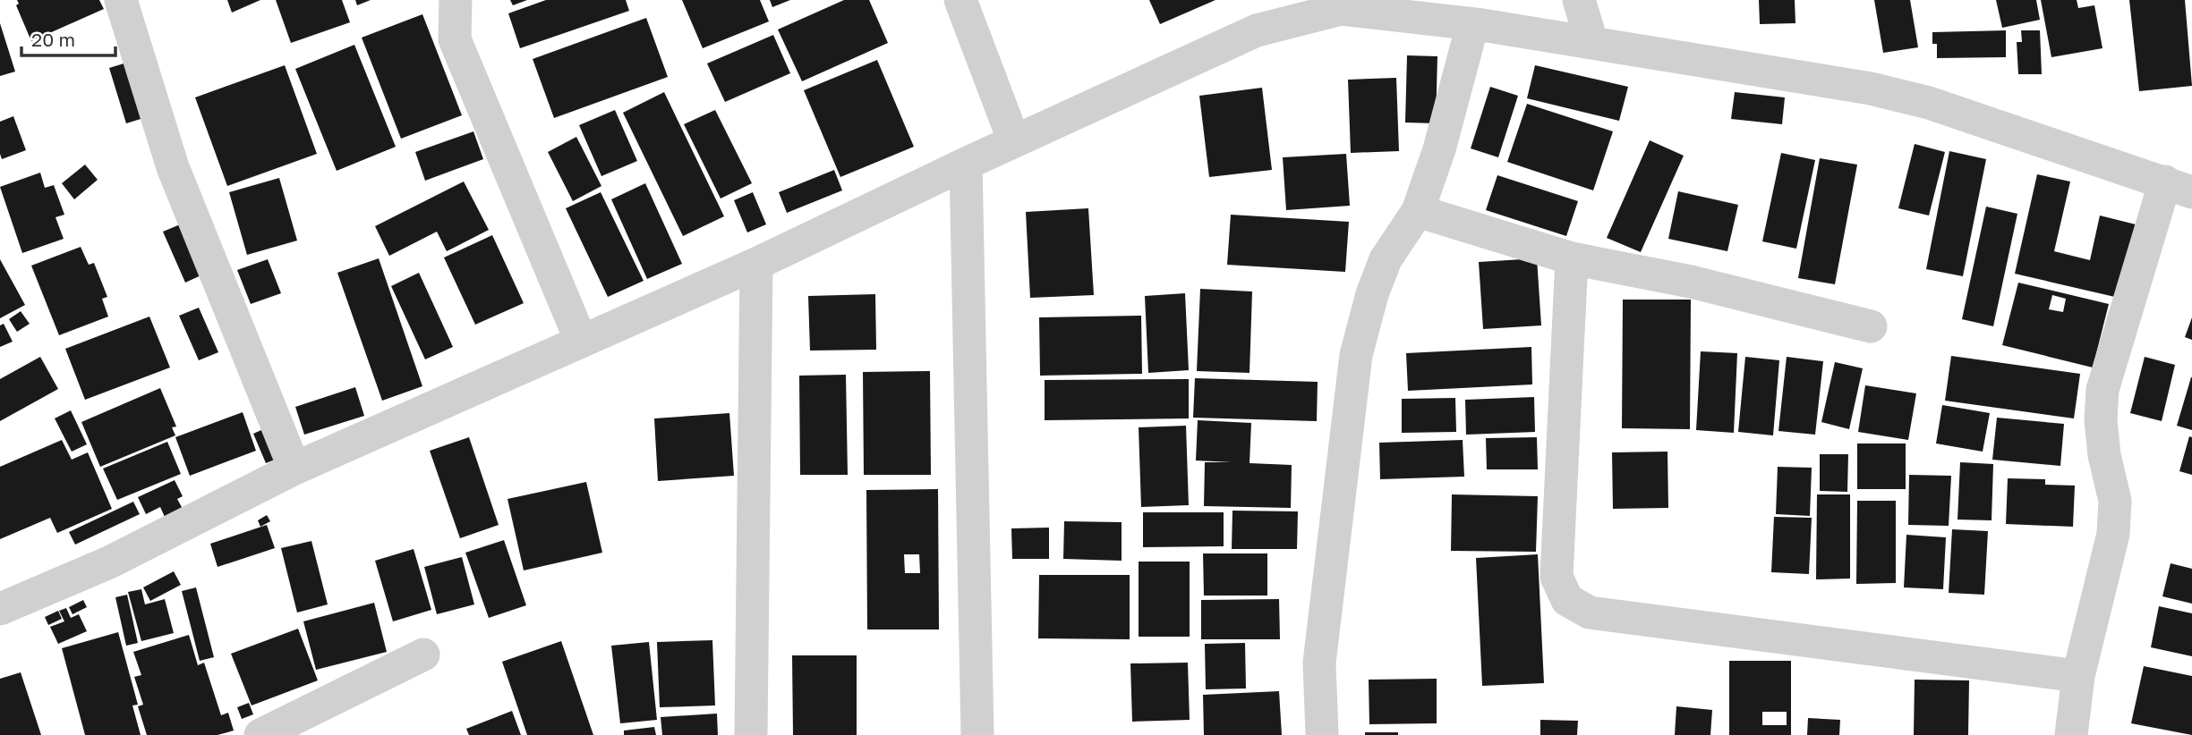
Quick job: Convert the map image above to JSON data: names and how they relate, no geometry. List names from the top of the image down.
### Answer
{
  "scale_bar": "20 m"
}
